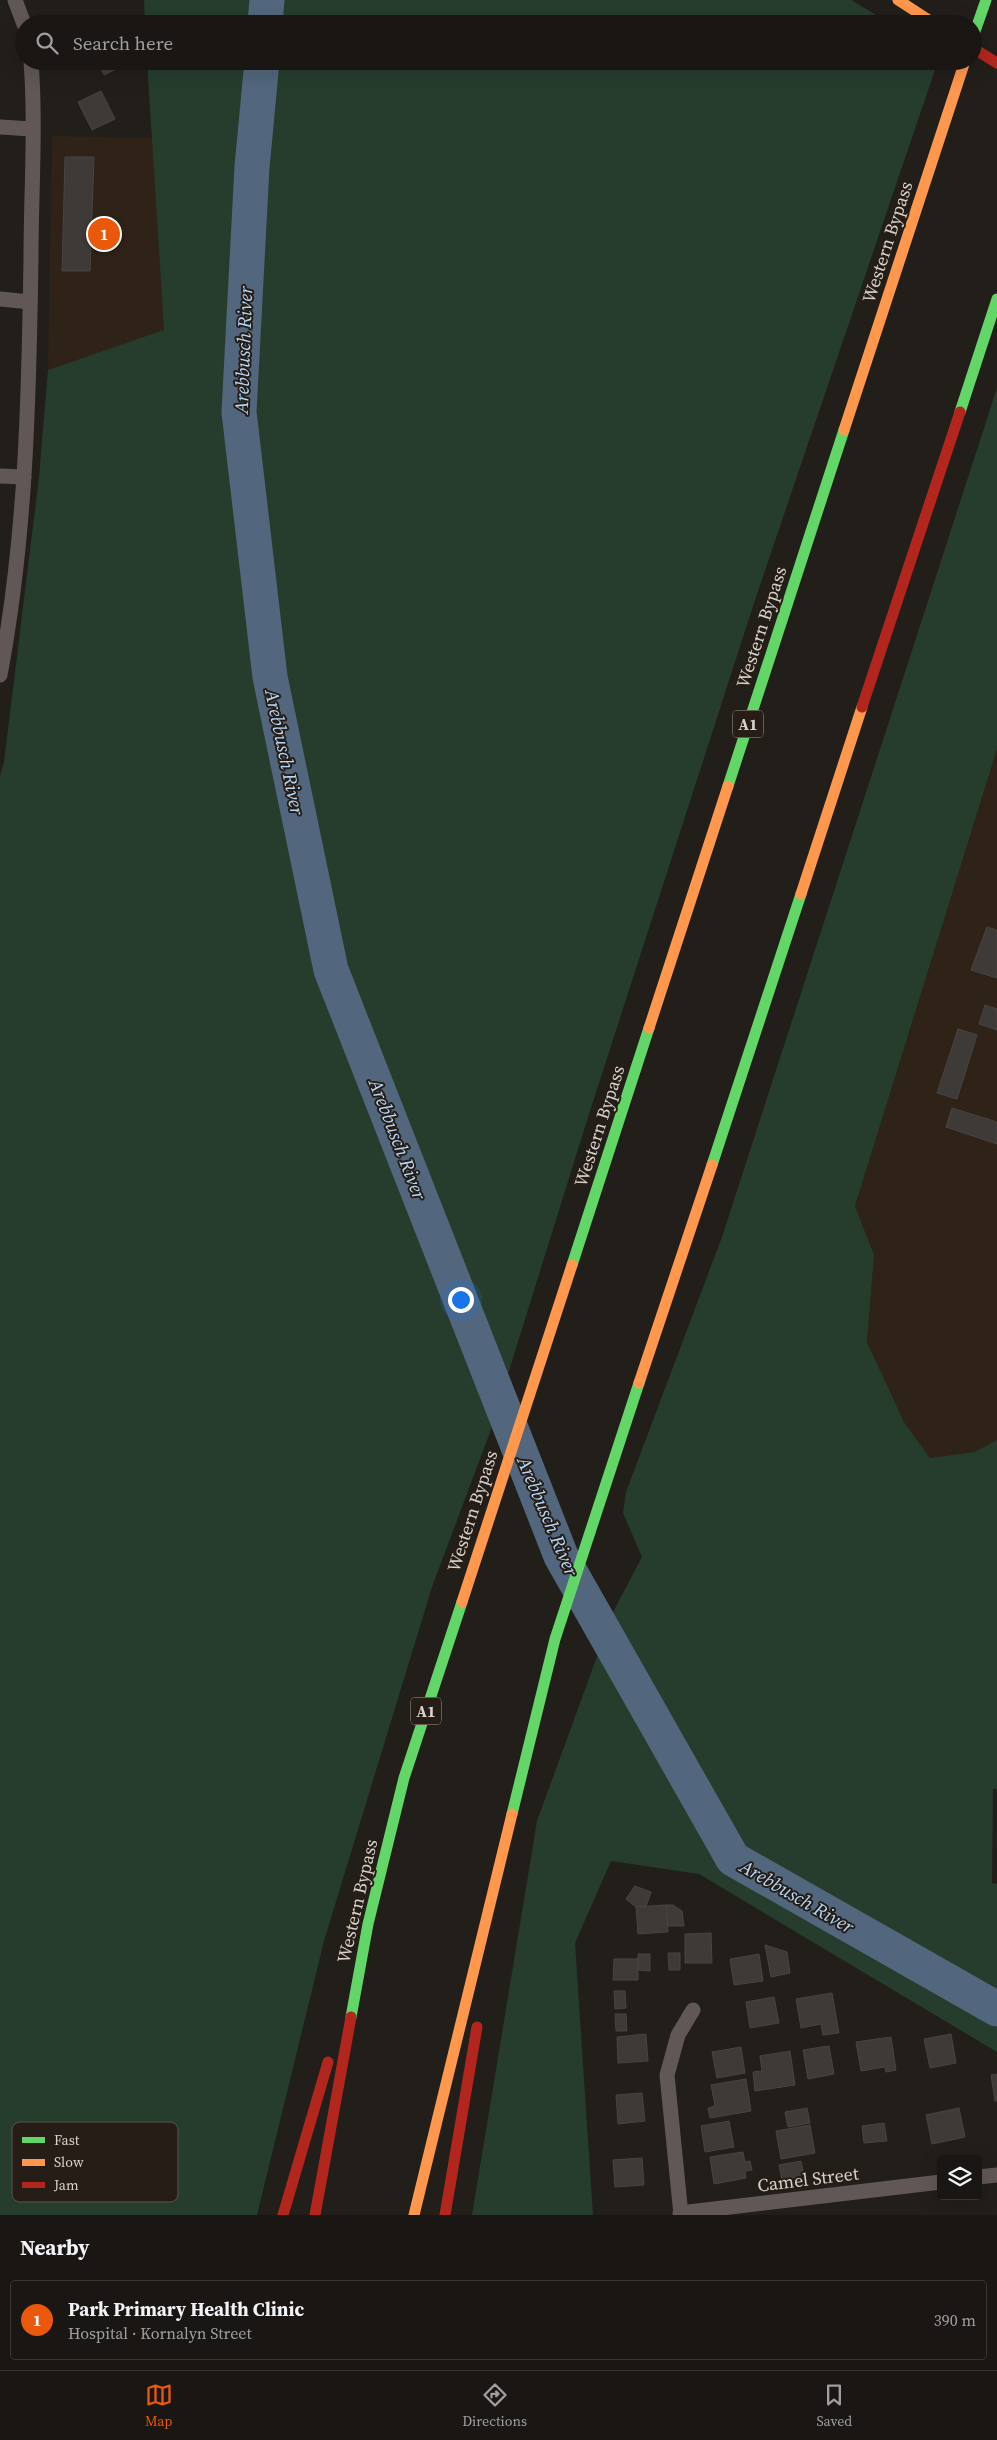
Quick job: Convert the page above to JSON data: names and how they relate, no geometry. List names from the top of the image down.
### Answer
{
  "streets": {
    "main road": ["Western Bypass", "A1"],
    "street": ["Camel Street"]
  },
  "water": ["Arebbusch River"],
  "legend": ["Fast", "Slow", "Jam"],
  "page": {
    "search": "Search here",
    "pins": "1",
    "heading": "Nearby",
    "list": [
      {
        "mark": "1",
        "name": "Park Primary Health Clinic",
        "note": "Hospital · Kornalyn Street",
        "value": "390 m"
      }
    ],
    "nav": ["Map", "Directions", "Saved"]
  }
}
